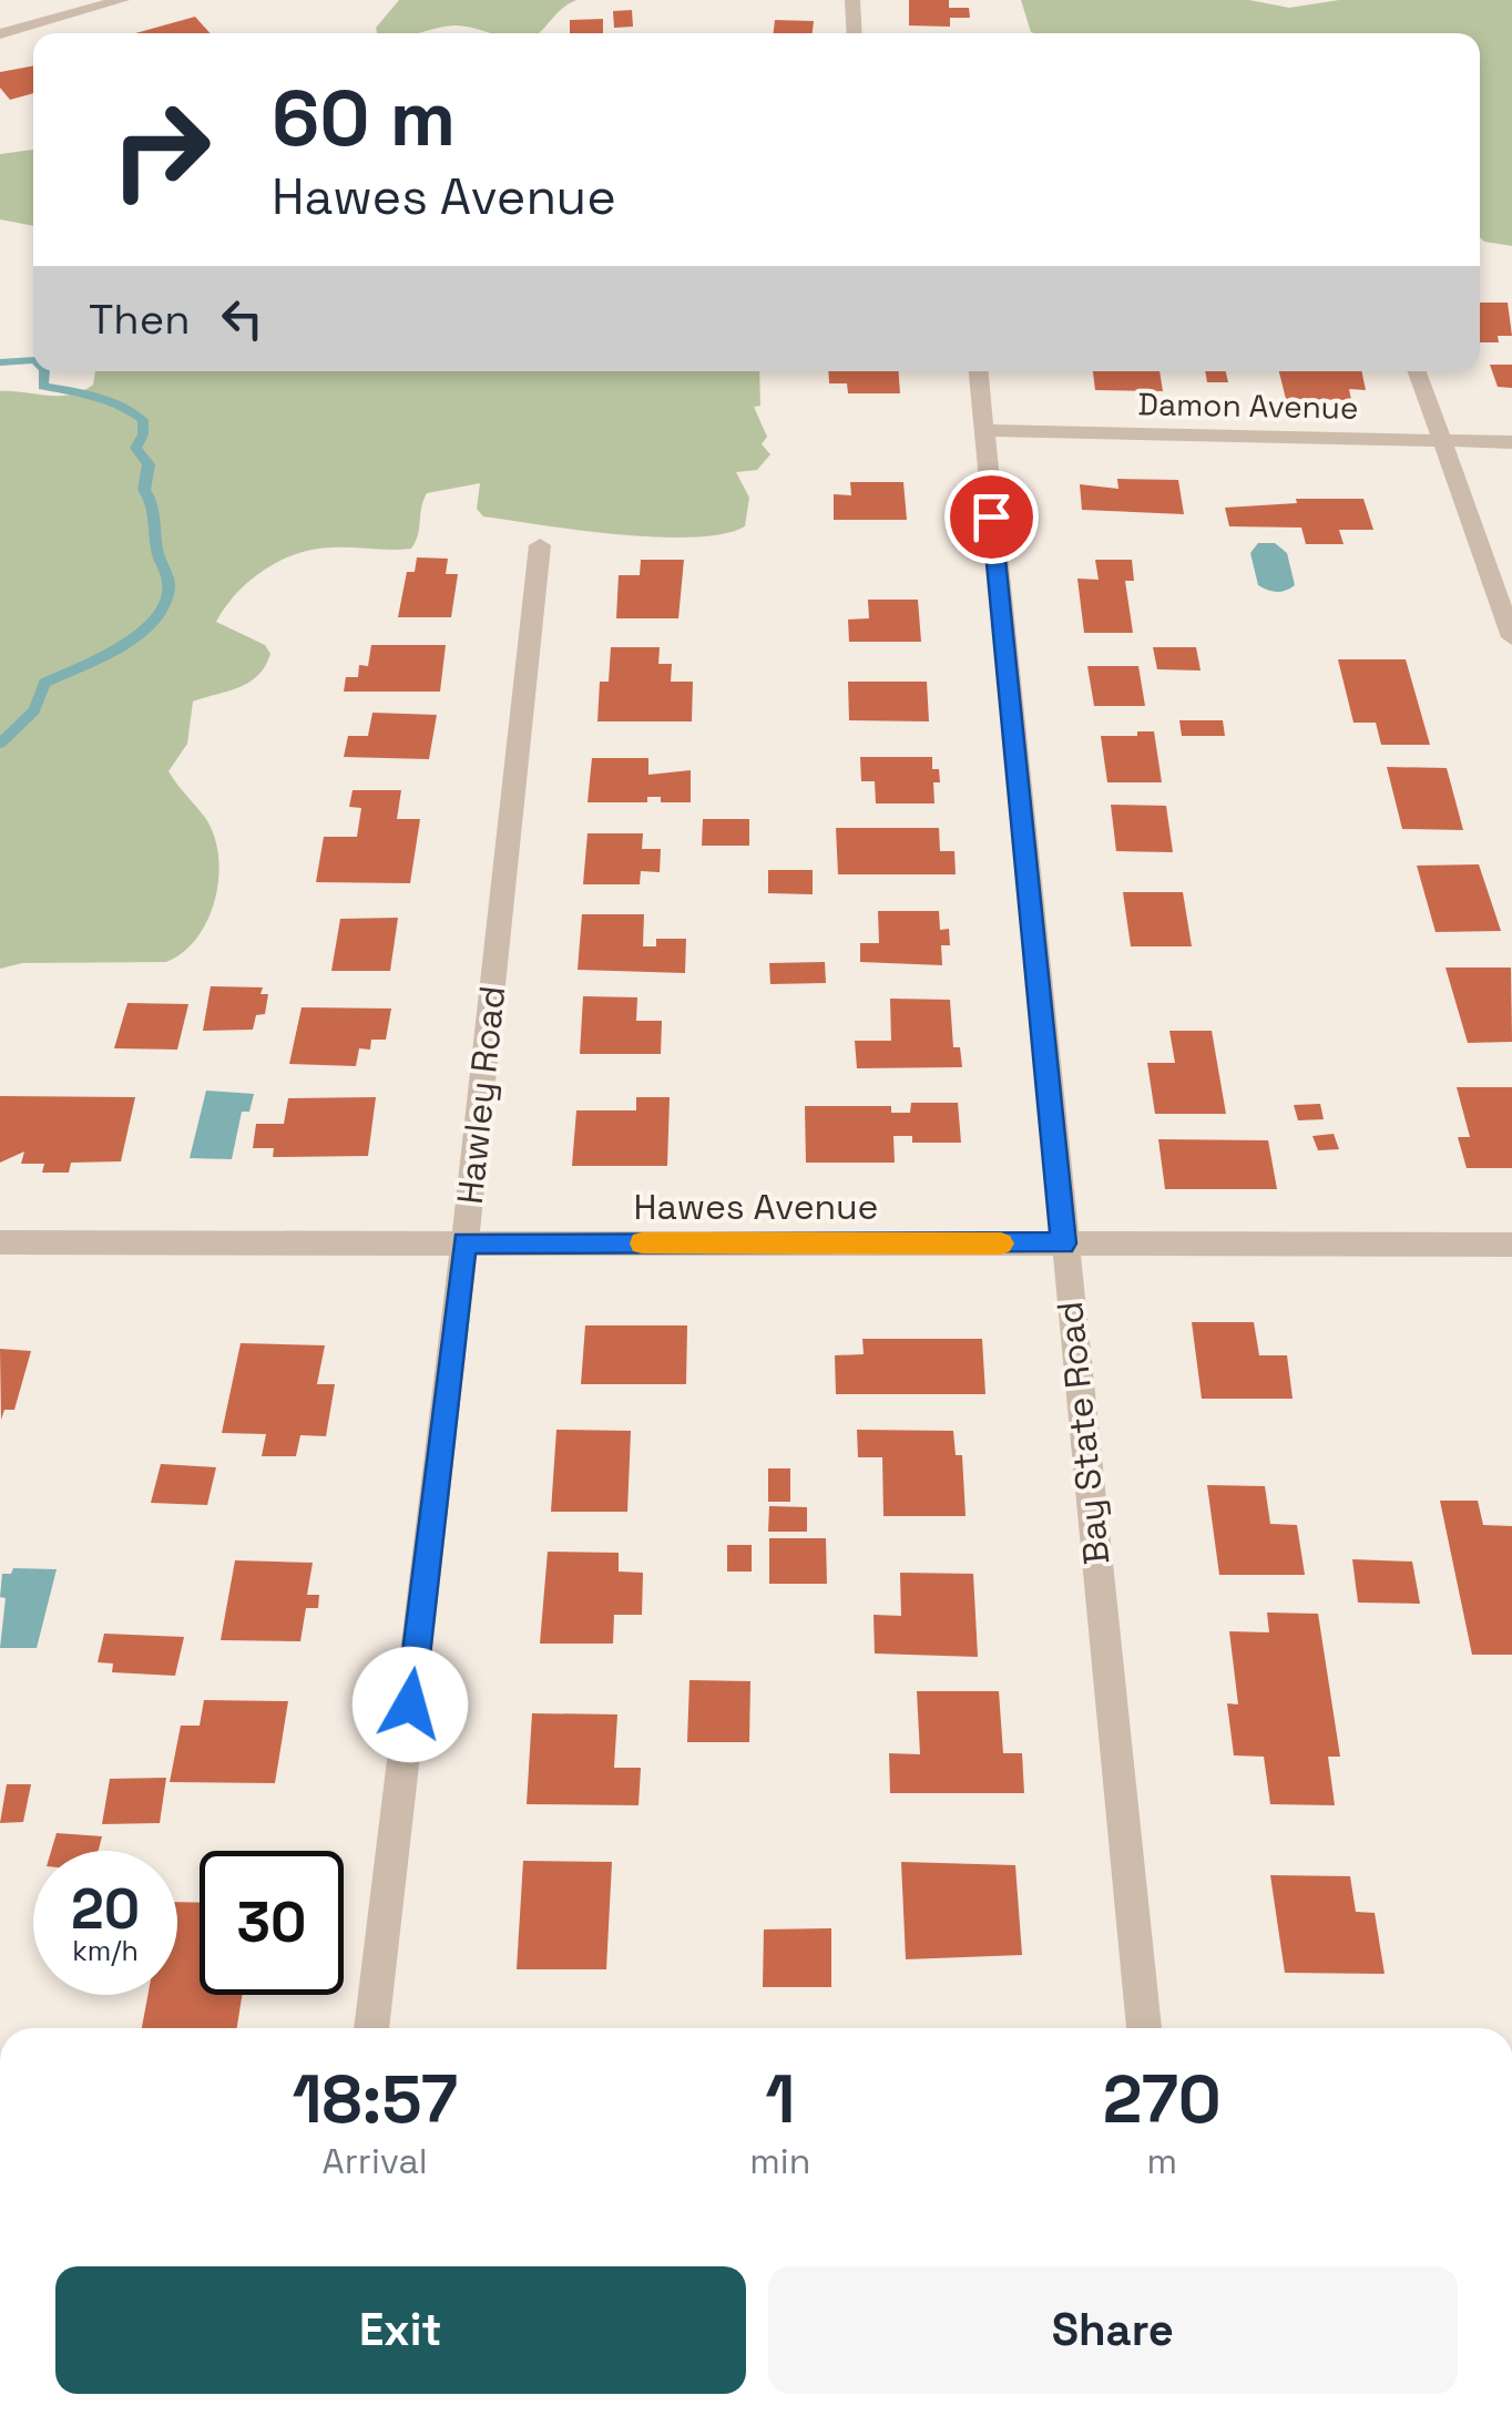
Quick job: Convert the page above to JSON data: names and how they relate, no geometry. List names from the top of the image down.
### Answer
{
  "streets": {
    "street": [
      "Damon Avenue",
      "Hawley Road",
      "Hawes Avenue",
      "Bay State Road"
    ]
  },
  "crossings": [
    ["Damon Avenue", "Bay State Road"],
    ["Hawley Road", "Hawes Avenue"],
    ["Hawes Avenue", "Bay State Road"]
  ],
  "page": {
    "turn": ["60 m", "Hawes Avenue"],
    "then": "Then",
    "speed": "20 km/h",
    "limit": "30",
    "eta": [
      "18:57",
      "Arrival",
      "1",
      "min",
      "270",
      "m"
    ],
    "buttons": ["Exit", "Share"]
  }
}
